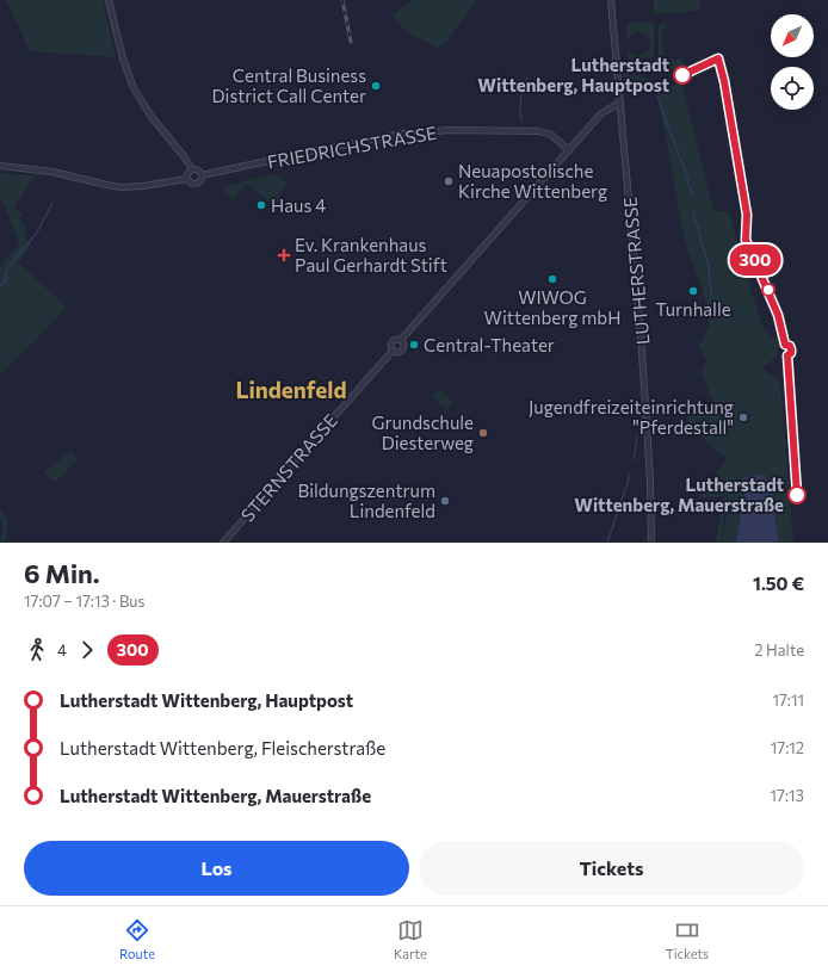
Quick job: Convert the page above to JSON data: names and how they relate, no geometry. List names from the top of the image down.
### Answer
{
  "streets": {
    "street": ["FRIEDRICHSTRASSE", "LUTHERSTRASSE", "STERNSTRASSE"]
  },
  "crossings": [
    ["FRIEDRICHSTRASSE", "STERNSTRASSE"]
  ],
  "districts": ["Lindenfeld"],
  "places": {
    "other": [
      "Lutherstadt Wittenberg, Hauptpost",
      "Central Business District Call Center",
      "Neuapostolische Kirche Wittenberg",
      "Haus 4",
      "WIWOG Wittenberg mbH",
      "Turnhalle",
      "Central-Theater",
      "Jugendfreizeiteinrichtung \"Pferdestall\"",
      "Grundschule Diesterweg",
      "Lutherstadt Wittenberg, Mauerstraße",
      "Bildungszentrum Lindenfeld"
    ],
    "health": ["Ev. Krankenhaus Paul Gerhardt Stift"]
  },
  "lines": ["bus line 300"],
  "north": "bottom left",
  "page": {
    "on_map": "300",
    "heading": ["6 Min.", "17:07 – 17:13 · Bus", "1.50 €"],
    "legs": ["4", "300", "2 Halte"],
    "list": [
      {
        "name": "Lutherstadt Wittenberg, Hauptpost",
        "value": "17:11"
      },
      {
        "name": "Lutherstadt Wittenberg, Fleischerstraße",
        "value": "17:12"
      },
      {
        "name": "Lutherstadt Wittenberg, Mauerstraße",
        "value": "17:13"
      }
    ],
    "buttons": ["Los", "Tickets"],
    "tabs": ["Route", "Karte", "Tickets"]
  }
}
